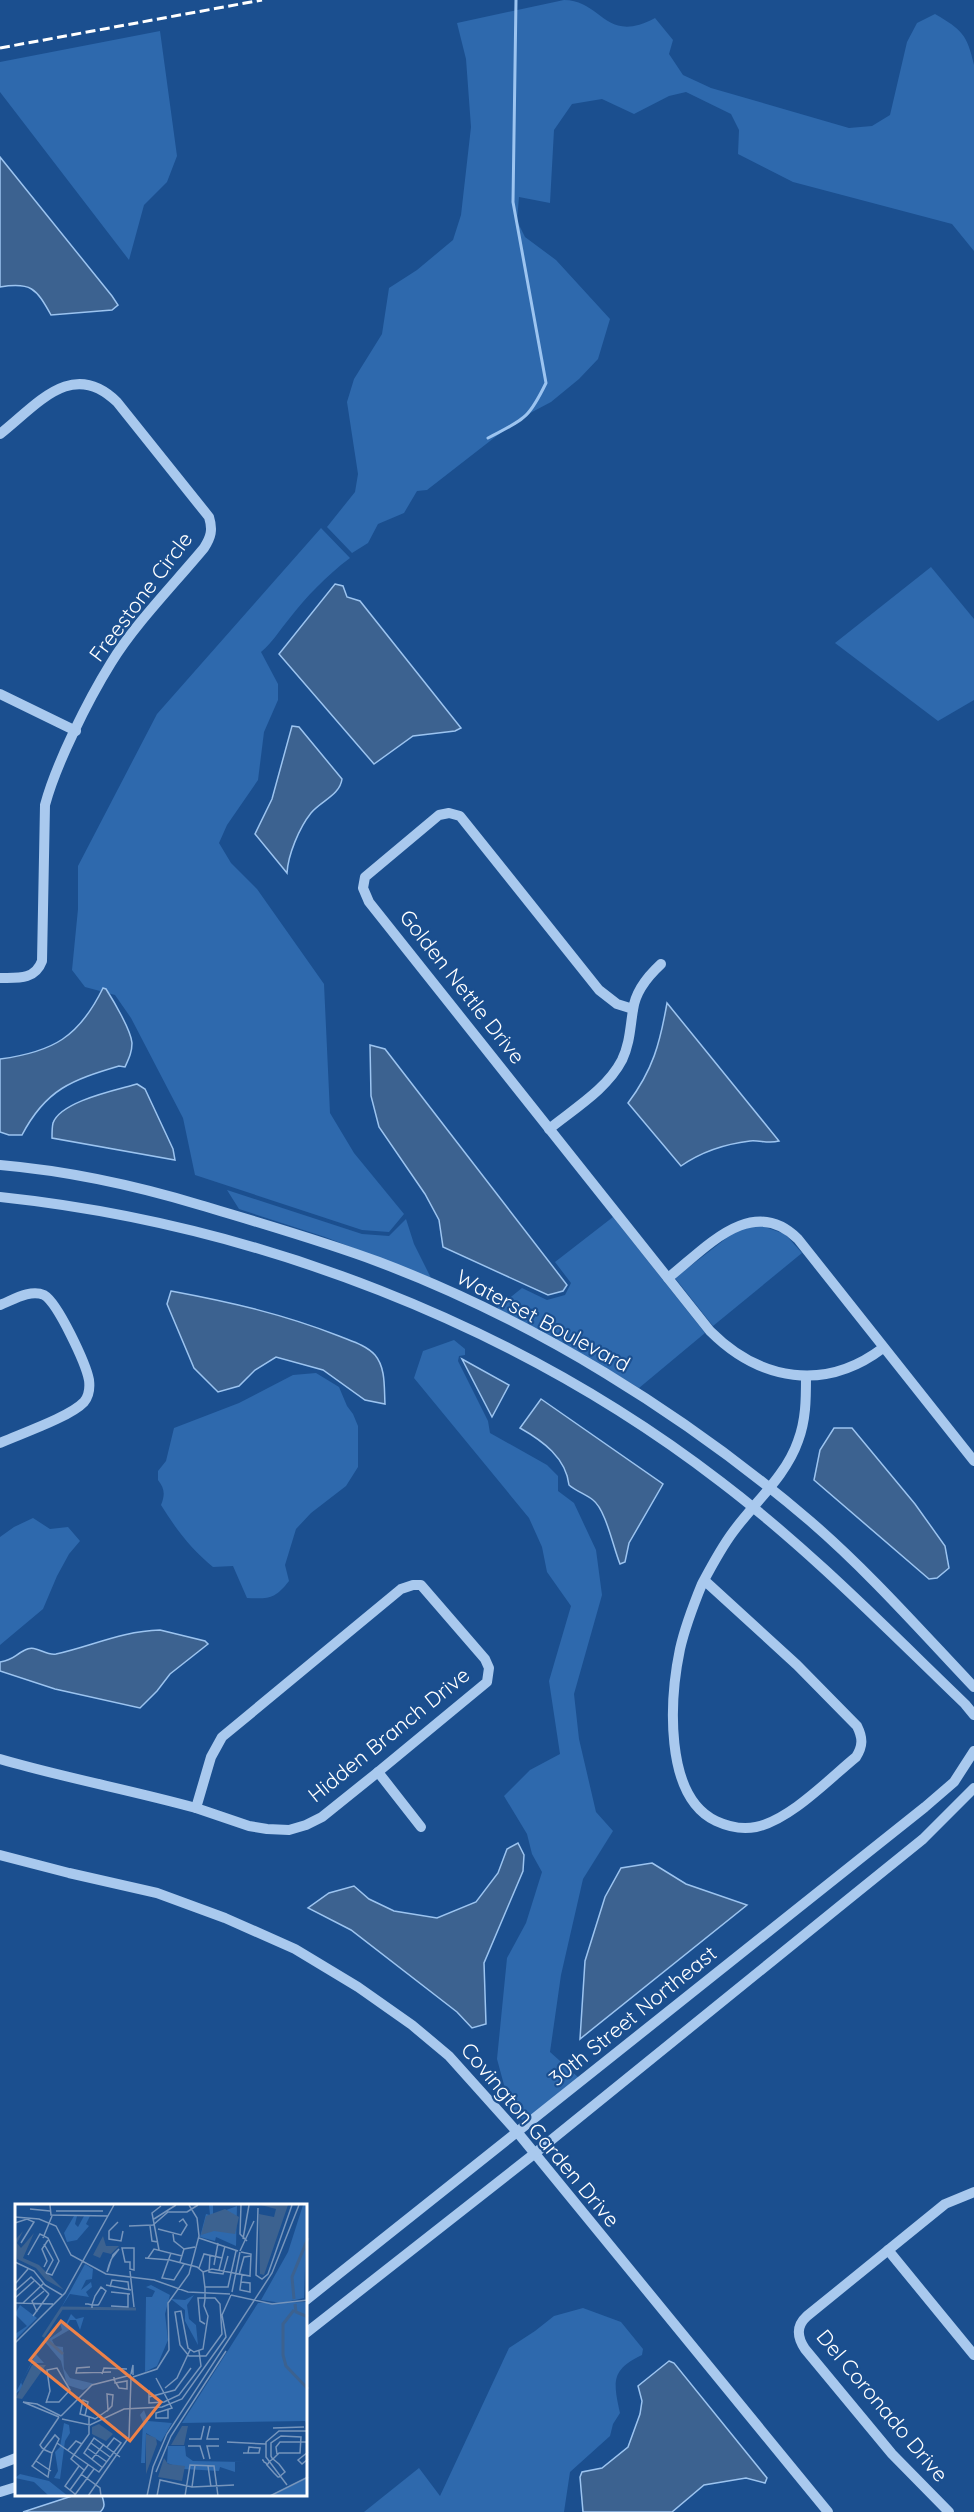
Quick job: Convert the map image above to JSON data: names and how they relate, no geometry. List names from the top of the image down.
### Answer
{
  "streets": {
    "street": [
      "Freestone Circle",
      "Golden Nettle Drive",
      "Waterset Boulevard",
      "Hidden Branch Drive",
      "30th Street Northeast",
      "Covington Garden Drive",
      "Del Coronado Drive"
    ]
  },
  "crossings": [
    ["30th Street Northeast", "Covington Garden Drive"]
  ]
}
